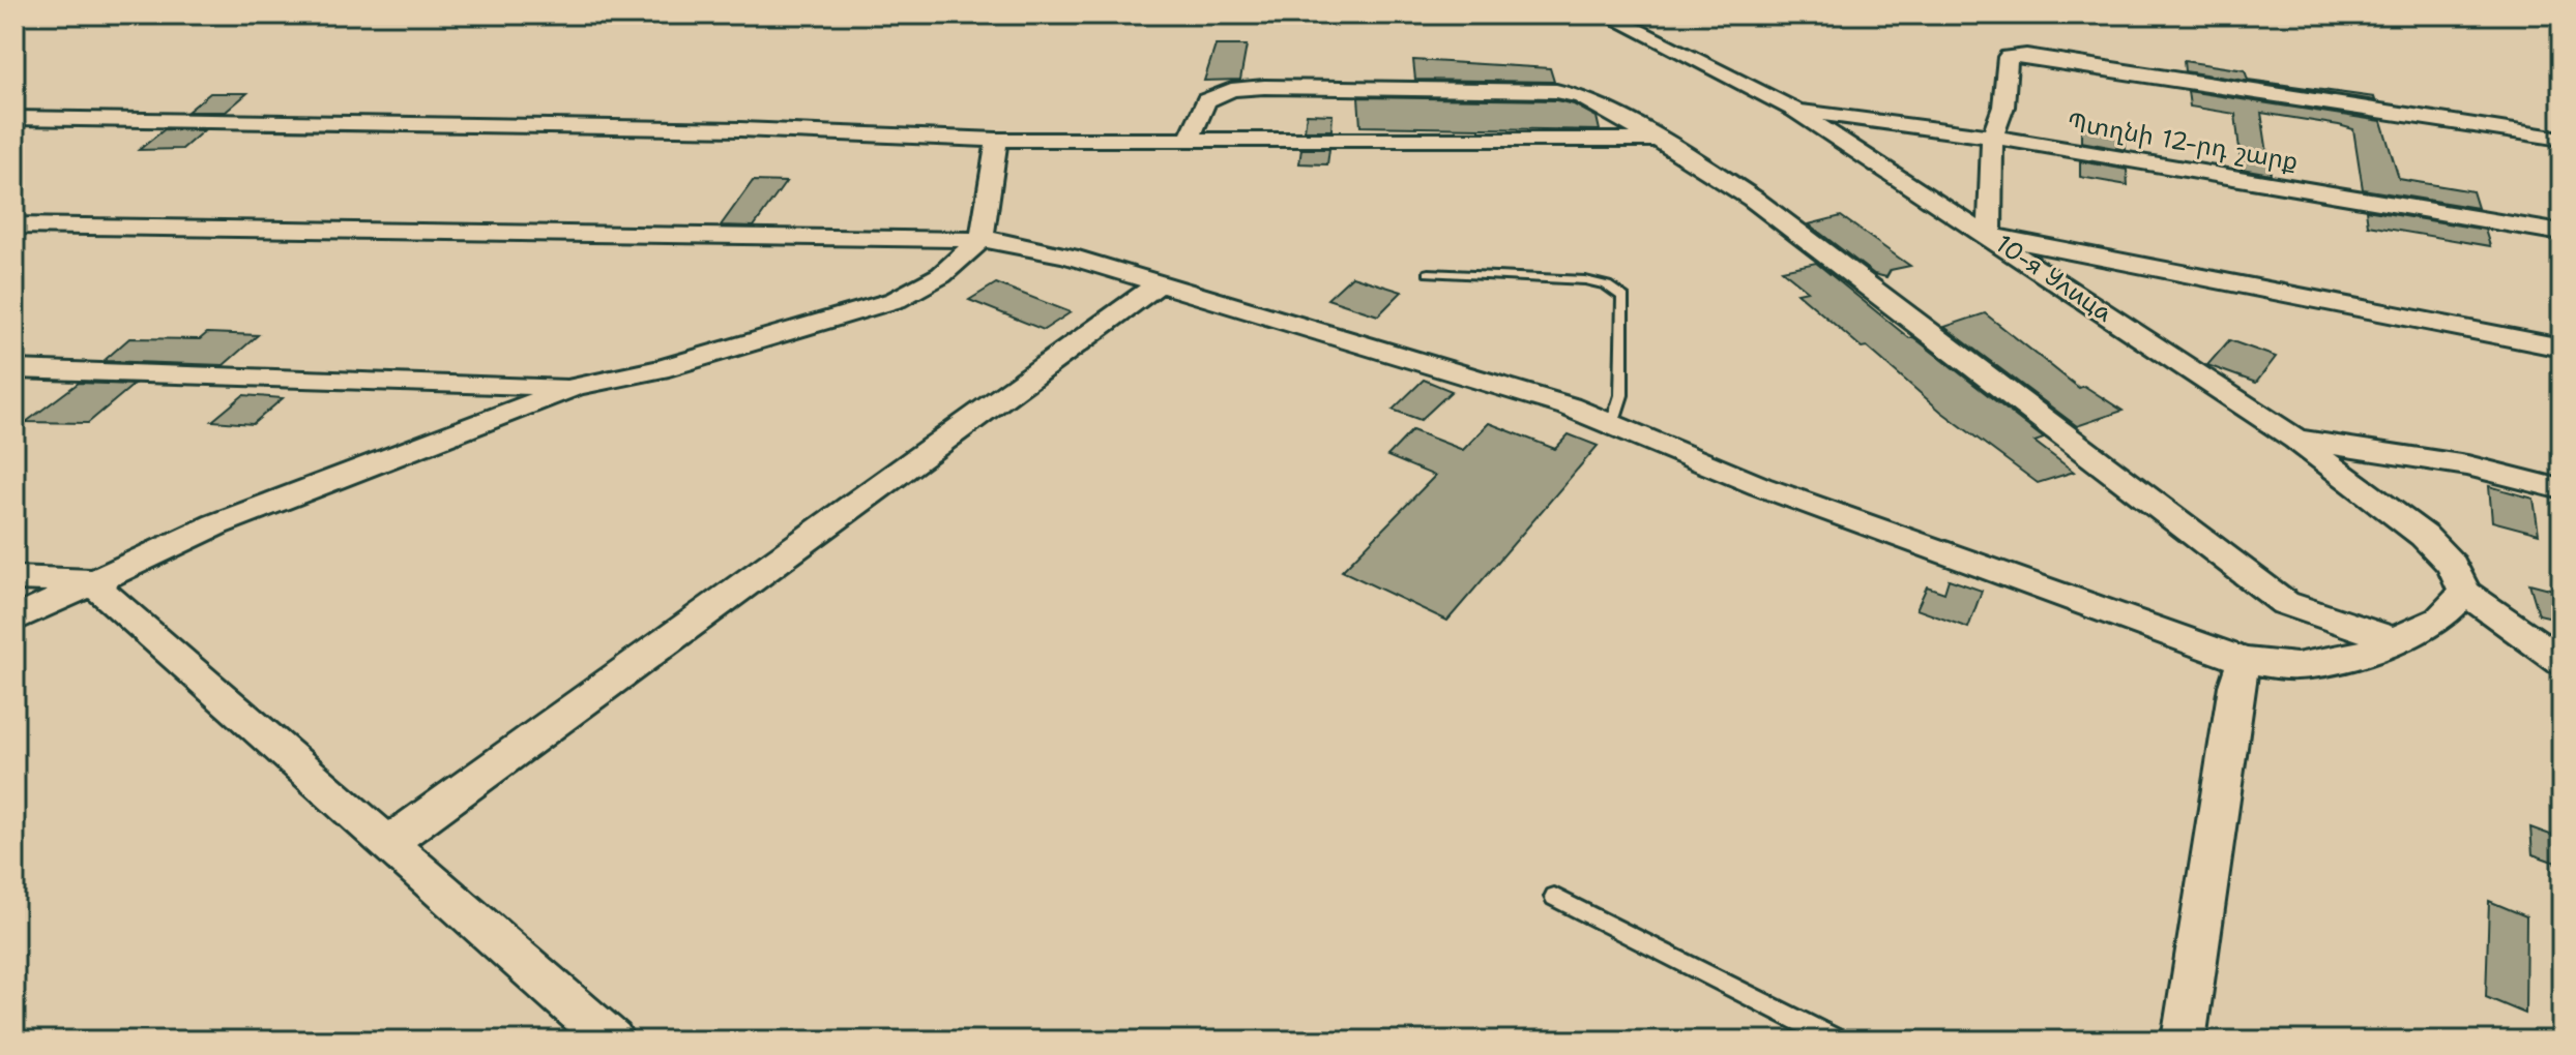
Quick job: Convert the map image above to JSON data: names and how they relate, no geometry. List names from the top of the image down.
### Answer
{
  "streets": {
    "street": ["Պտղնի 12-րդ շարք", "10-я Улица"]
  },
  "crossings": [
    ["Պտղնի 12-րդ շարք", "10-я Улица"]
  ]
}
